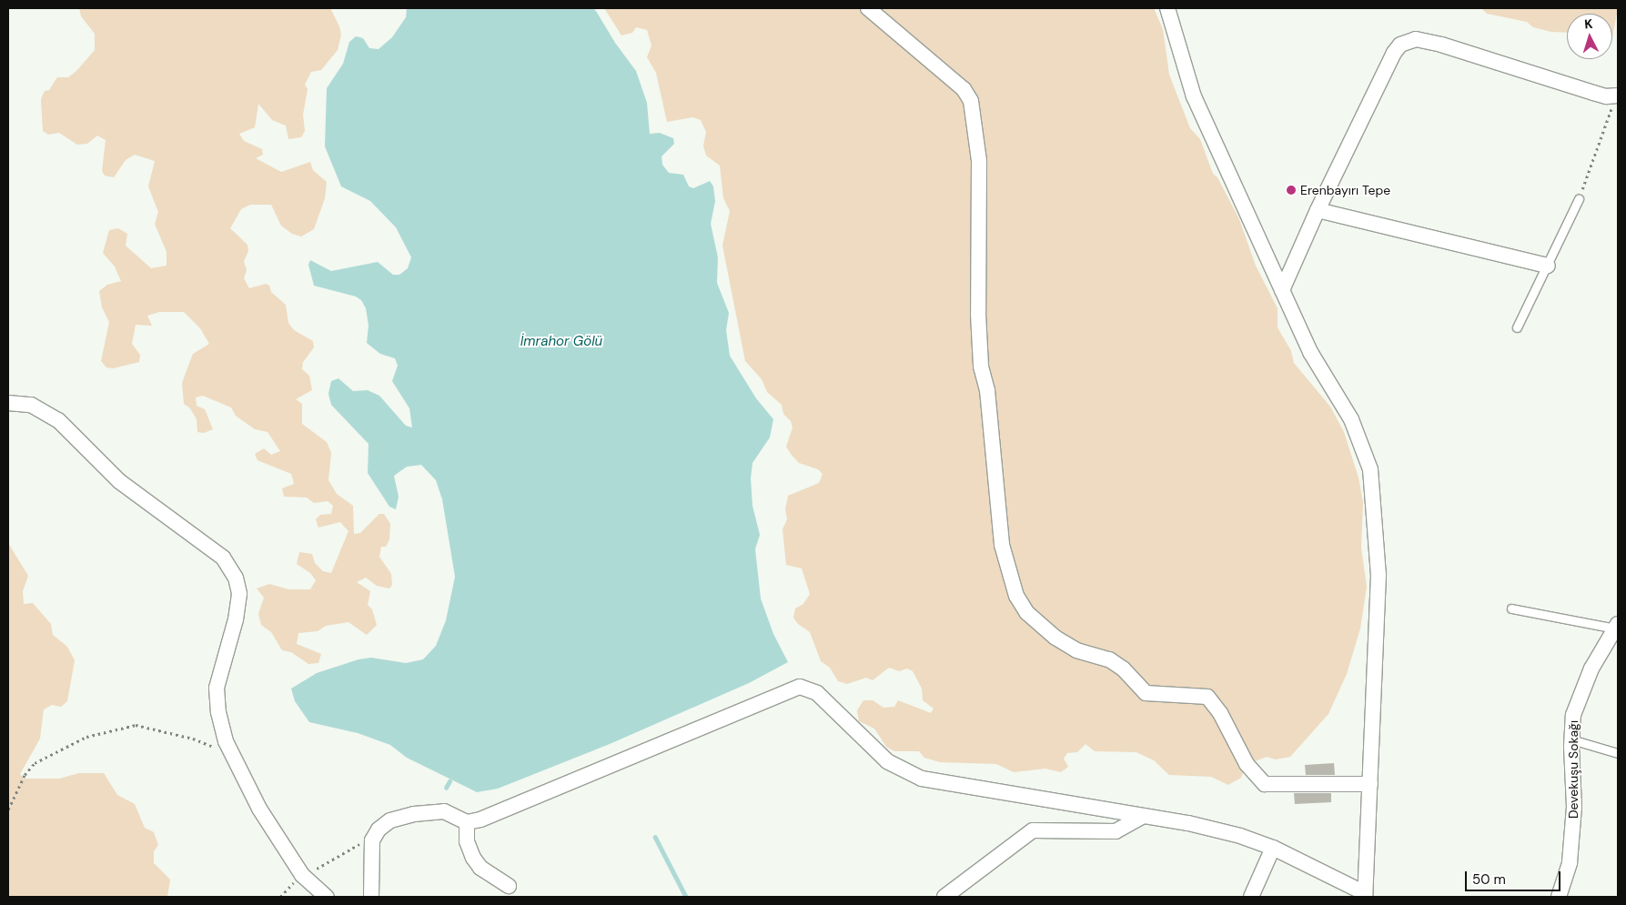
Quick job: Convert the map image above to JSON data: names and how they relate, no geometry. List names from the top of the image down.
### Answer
{
  "streets": {
    "street": ["Devekuşu Sokağı"]
  },
  "water": ["İmrahor Gölü"],
  "places": ["Erenbayırı Tepe"],
  "scale_bar": "50 m",
  "north": "top"
}
